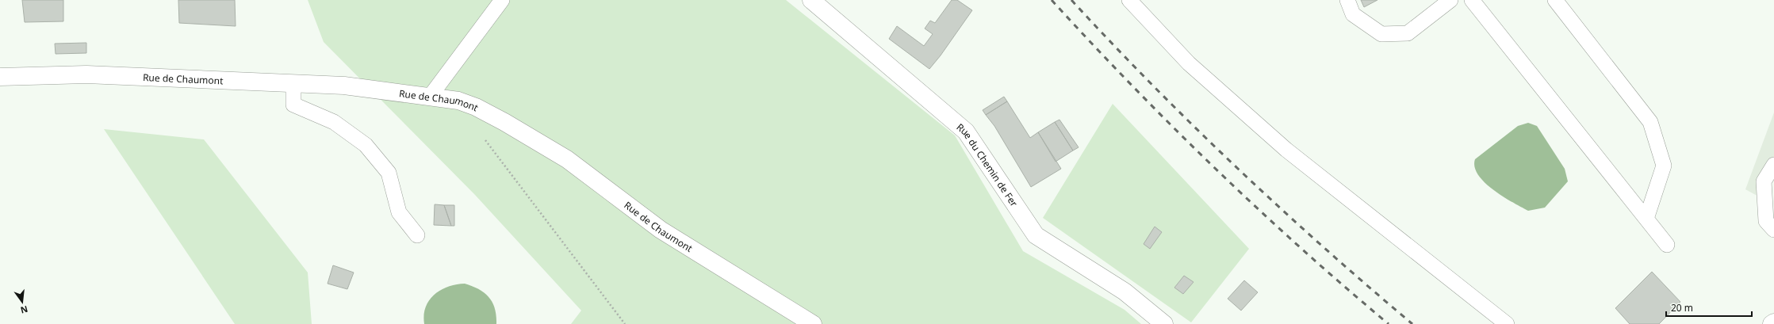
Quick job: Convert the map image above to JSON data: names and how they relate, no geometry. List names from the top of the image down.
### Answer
{
  "streets": {
    "street": ["Rue de Chaumont", "Rue du Chemin de Fer"]
  },
  "scale_bar": "20 m",
  "north": "bottom"
}
